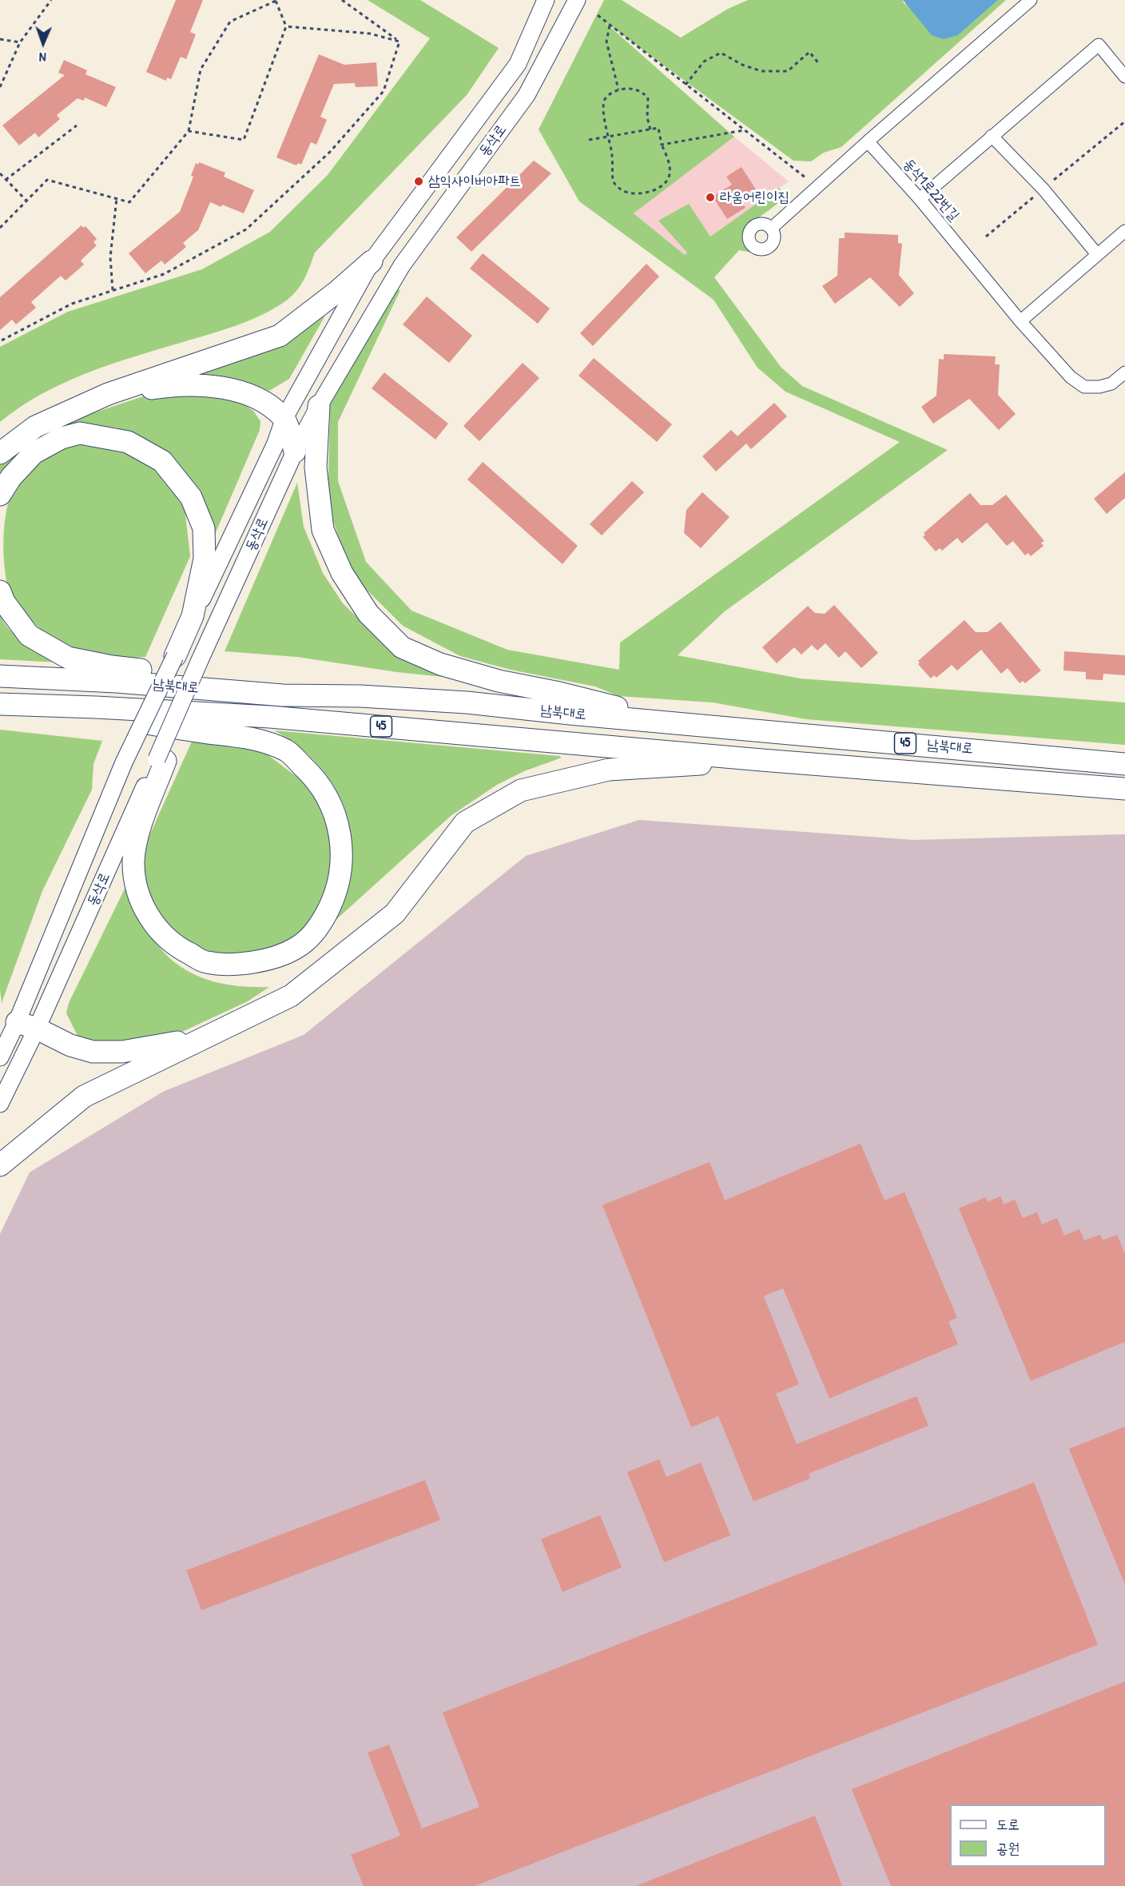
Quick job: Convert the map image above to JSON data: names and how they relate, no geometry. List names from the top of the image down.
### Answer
{
  "streets": {
    "highway": ["남북대로", "45"],
    "main road": ["동삭로"],
    "street": ["동삭1로22번길"]
  },
  "places": ["삼익사이버아파트", "라움어린이집"],
  "legend": ["도로", "공원"],
  "north": "bottom"
}
